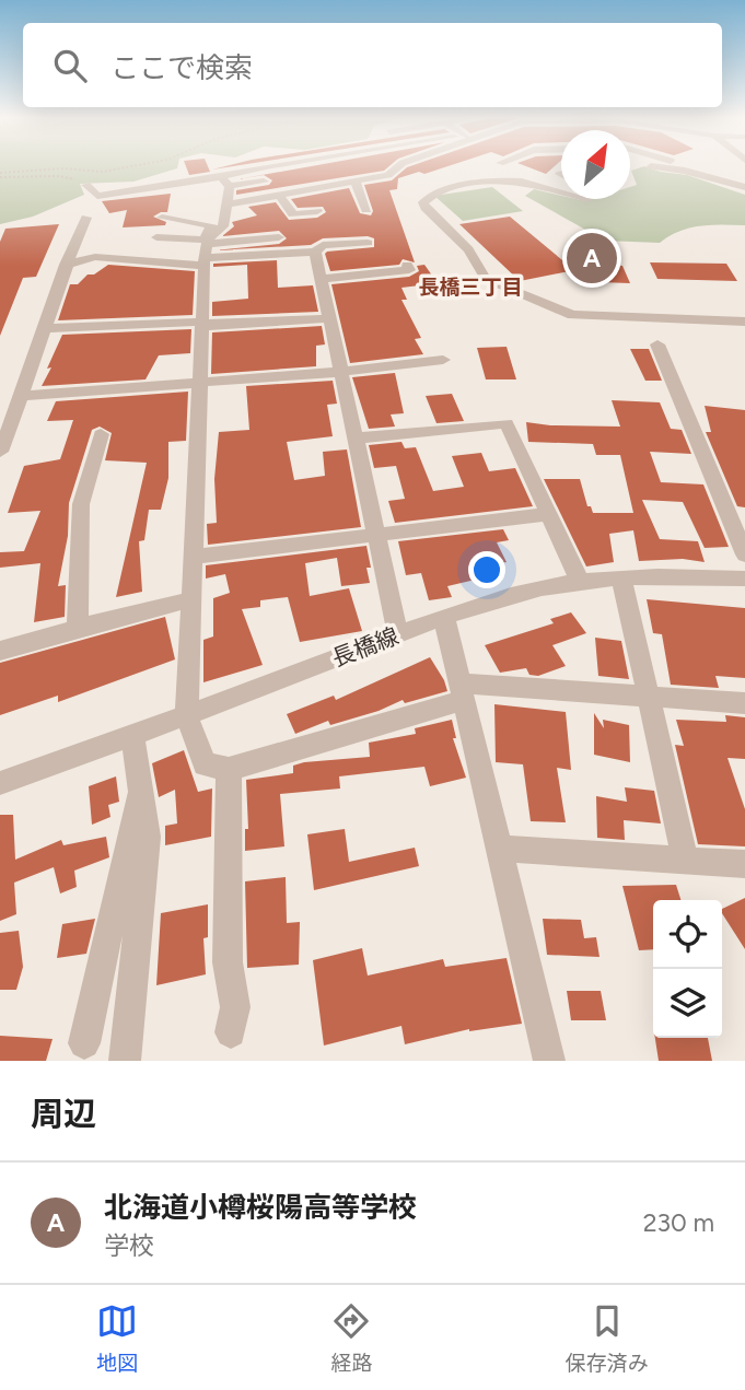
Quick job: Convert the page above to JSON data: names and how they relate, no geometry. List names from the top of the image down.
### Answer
{
  "streets": {
    "street": ["長橋線"]
  },
  "districts": ["長橋三丁目"],
  "north": "top right",
  "page": {
    "search": "ここで検索",
    "pins": "A",
    "heading": "周辺",
    "list": [
      {
        "mark": "A",
        "name": "北海道小樽桜陽高等学校",
        "note": "学校",
        "value": "230 m"
      }
    ],
    "nav": ["地図", "経路", "保存済み"]
  }
}
